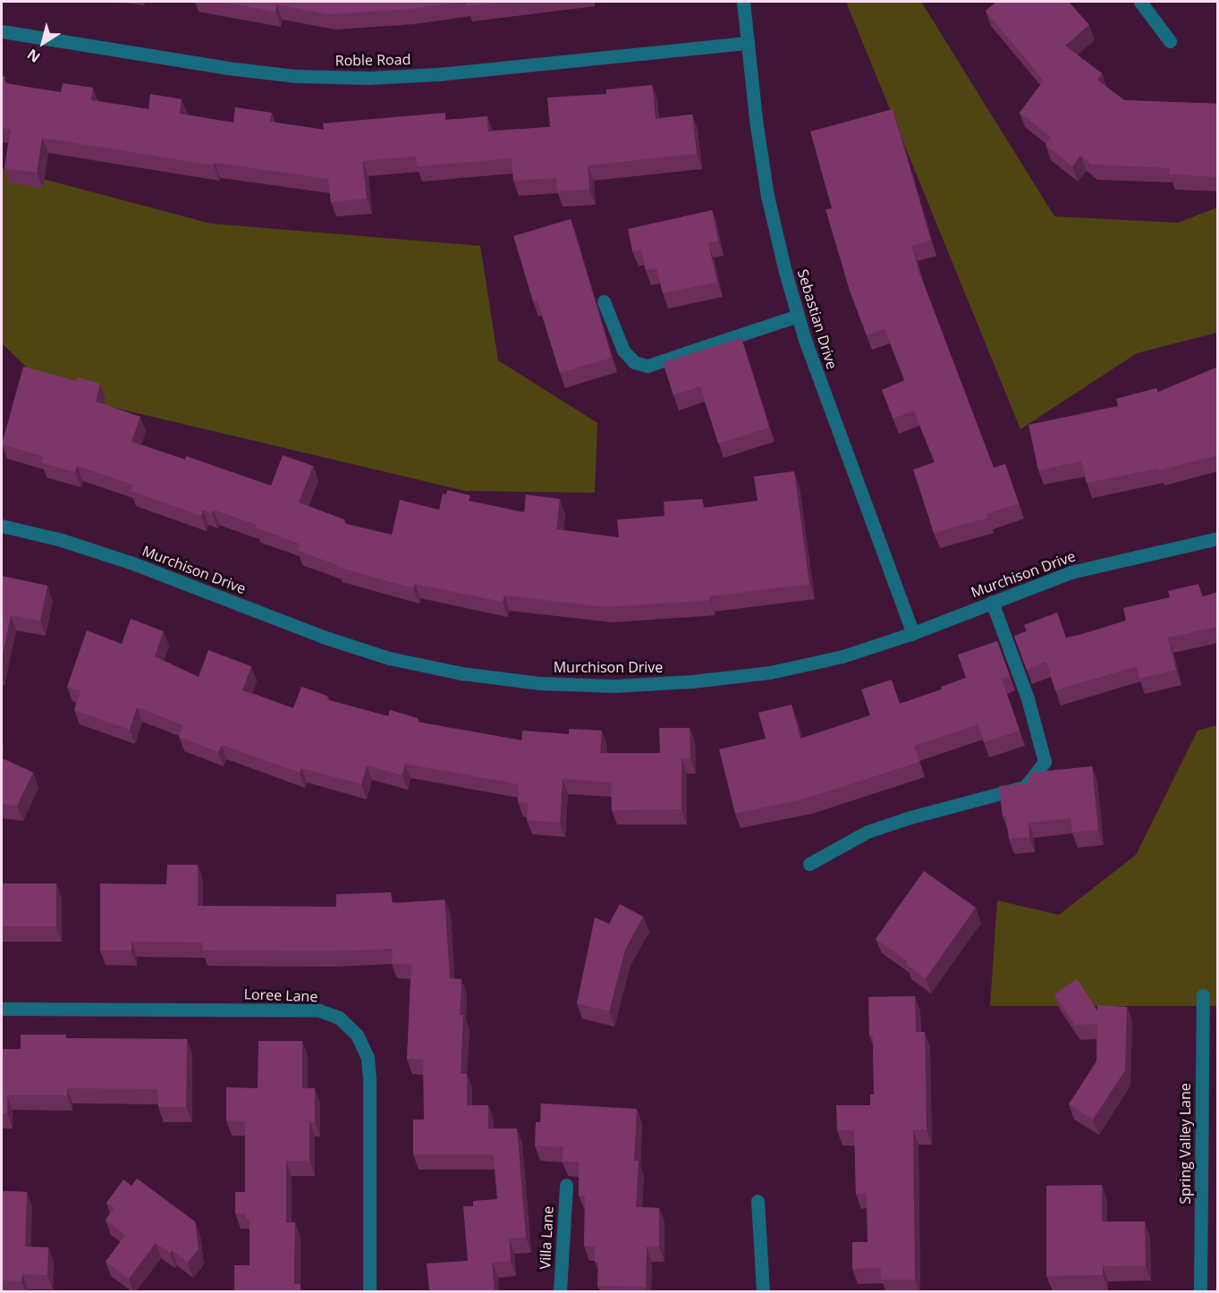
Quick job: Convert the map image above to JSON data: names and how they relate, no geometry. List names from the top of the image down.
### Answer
{
  "streets": {
    "street": [
      "Roble Road",
      "Sebastian Drive",
      "Murchison Drive",
      "Loree Lane",
      "Spring Valley Lane",
      "Villa Lane"
    ]
  },
  "crossings": [
    ["Roble Road", "Sebastian Drive"],
    ["Sebastian Drive", "Murchison Drive"]
  ],
  "north": "bottom left"
}
